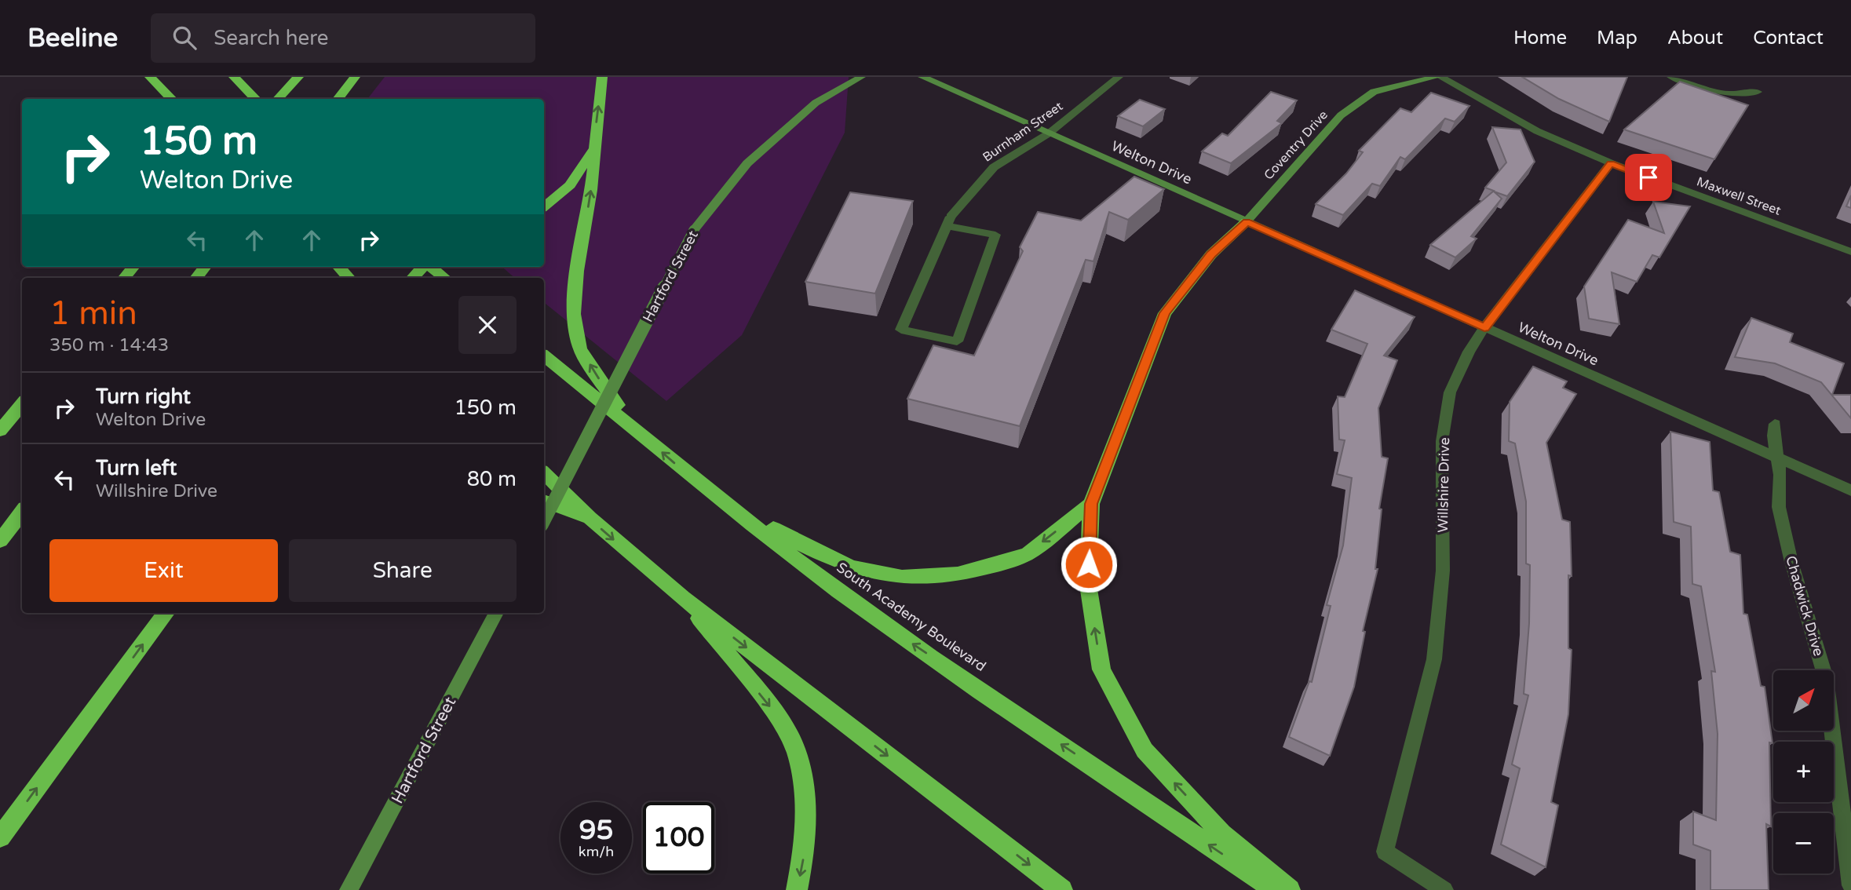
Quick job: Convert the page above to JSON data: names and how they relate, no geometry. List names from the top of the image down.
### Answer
{
  "streets": {
    "highway": ["South Academy Boulevard"],
    "street": [
      "Burnham Street",
      "Coventry Drive",
      "Welton Drive",
      "Maxwell Street",
      "Hartford Street",
      "Willshire Drive",
      "Chadwick Drive"
    ]
  },
  "crossings": [
    ["Burnham Street", "Welton Drive"],
    ["Coventry Drive", "Welton Drive"],
    ["Welton Drive", "Willshire Drive"],
    ["Welton Drive", "Chadwick Drive"],
    ["Maxwell Street", "Willshire Drive"]
  ],
  "north": "top right",
  "page": {
    "header": "Beeline",
    "search": "Search here",
    "nav": [
      "Home",
      "Map",
      "About",
      "Contact"
    ],
    "turn": ["150 m", "Welton Drive"],
    "heading": ["1 min", "350 m · 14:43"],
    "list": [
      {
        "name": "Turn right",
        "note": "Welton Drive",
        "value": "150 m"
      },
      {
        "name": "Turn left",
        "note": "Willshire Drive",
        "value": "80 m"
      }
    ],
    "buttons": ["Exit", "Share"],
    "map_buttons": ["+", "−"],
    "speed": "95 km/h",
    "limit": "100"
  }
}
